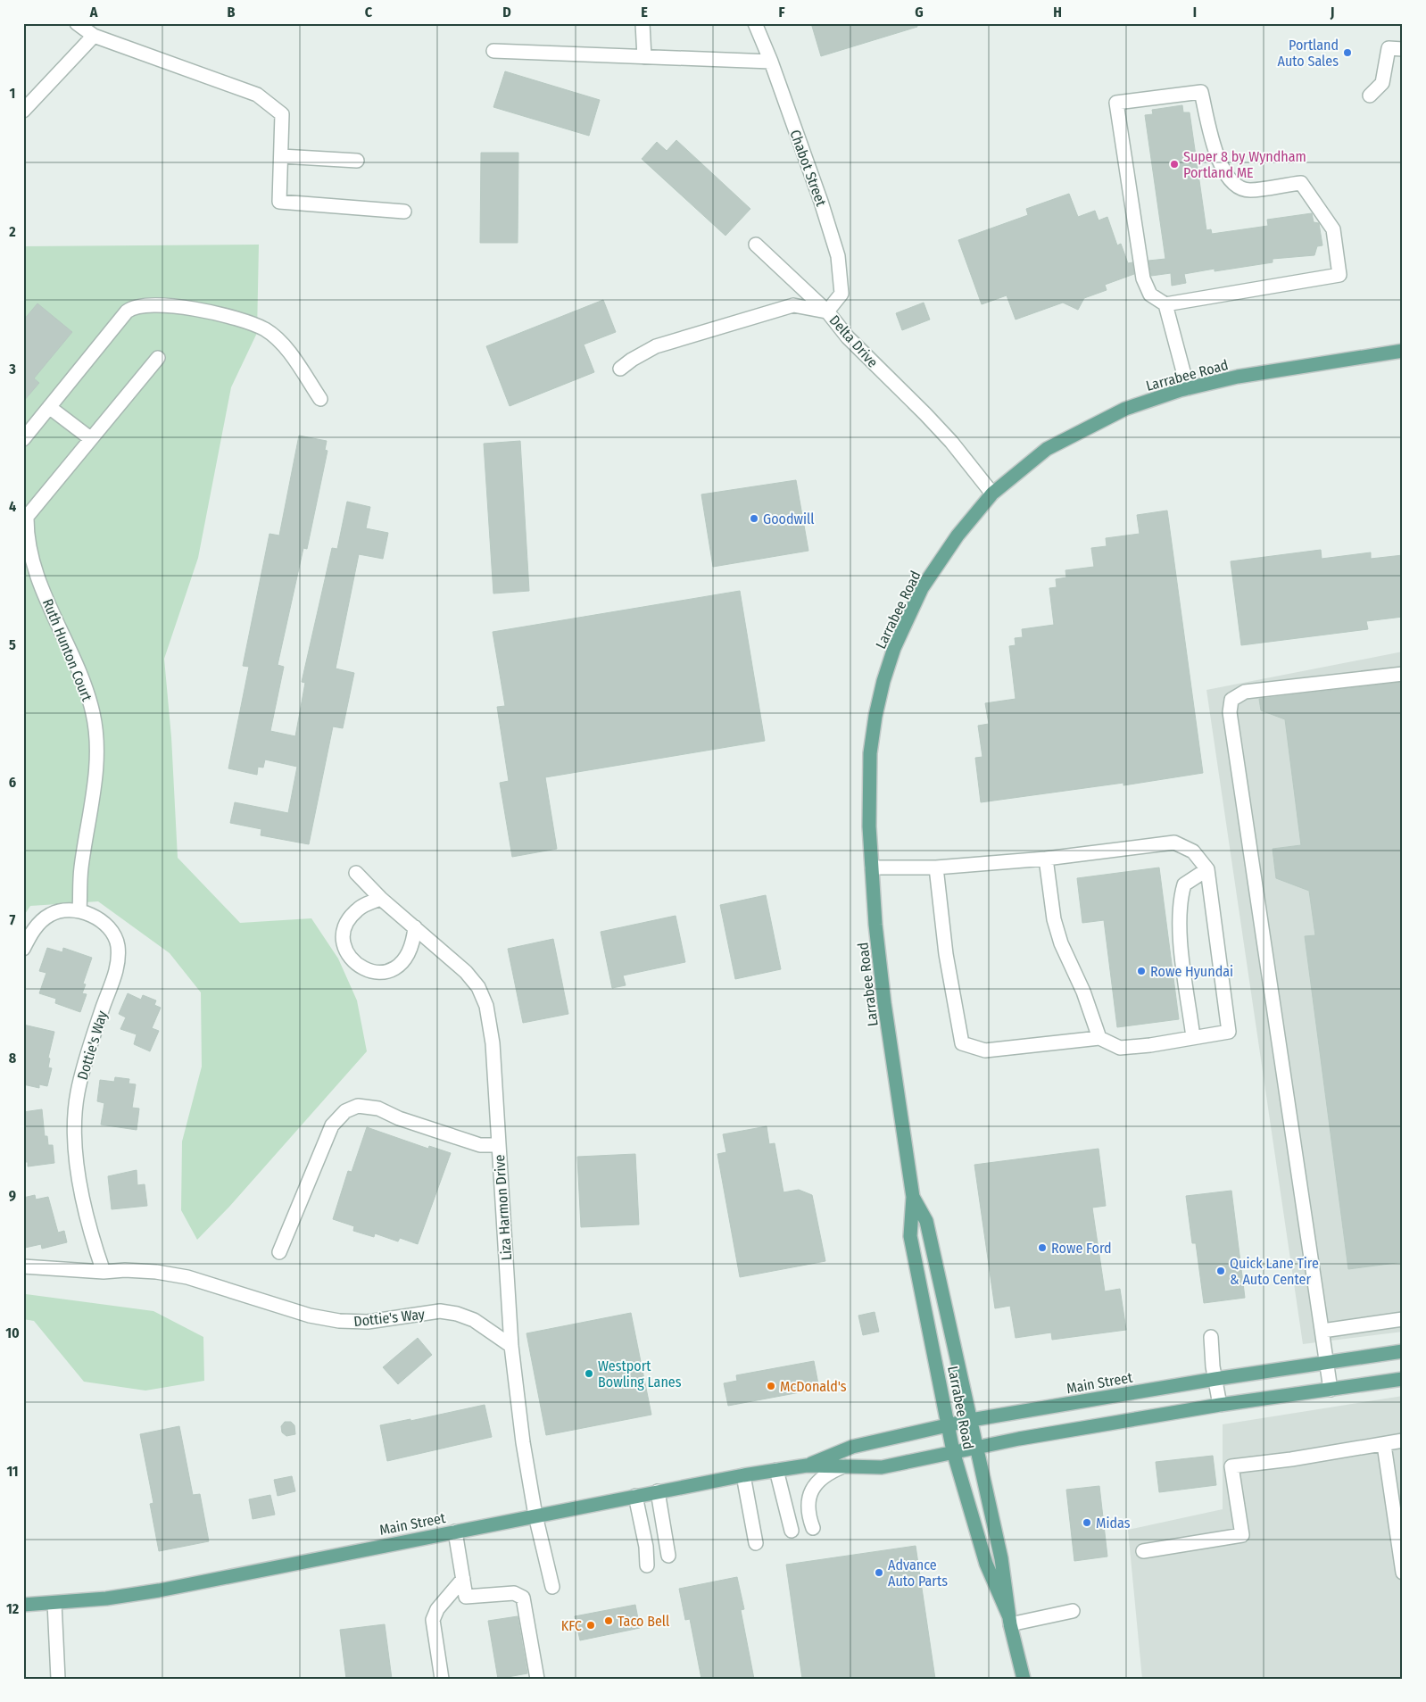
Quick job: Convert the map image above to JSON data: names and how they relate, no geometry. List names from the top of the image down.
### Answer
{
  "streets": {
    "main road": ["Larrabee Road", "Main Street"],
    "street": [
      "Chabot Street",
      "Delta Drive",
      "Ruth Hunton Court",
      "Dottie's Way",
      "Liza Harmon Drive"
    ]
  },
  "crossings": [
    ["Chabot Street", "Delta Drive"],
    ["Delta Drive", "Larrabee Road"],
    ["Larrabee Road", "Main Street"],
    ["Ruth Hunton Court", "Dottie's Way"],
    ["Dottie's Way", "Liza Harmon Drive"],
    ["Liza Harmon Drive", "Main Street"]
  ],
  "places": [
    "Portland Auto Sales",
    "Super 8 by Wyndham Portland ME",
    "Goodwill",
    "Rowe Hyundai",
    "Rowe Ford",
    "Quick Lane Tire & Auto Center",
    "Westport Bowling Lanes",
    "McDonald's",
    "Midas",
    "Advance Auto Parts",
    "Taco Bell",
    "KFC"
  ],
  "grid": {
    "columns": [
      "A",
      "B",
      "C",
      "D",
      "E",
      "F",
      "G",
      "H",
      "I",
      "J"
    ],
    "rows": [
      "1",
      "2",
      "3",
      "4",
      "5",
      "6",
      "7",
      "8",
      "9",
      "10",
      "11",
      "12"
    ]
  }
}
